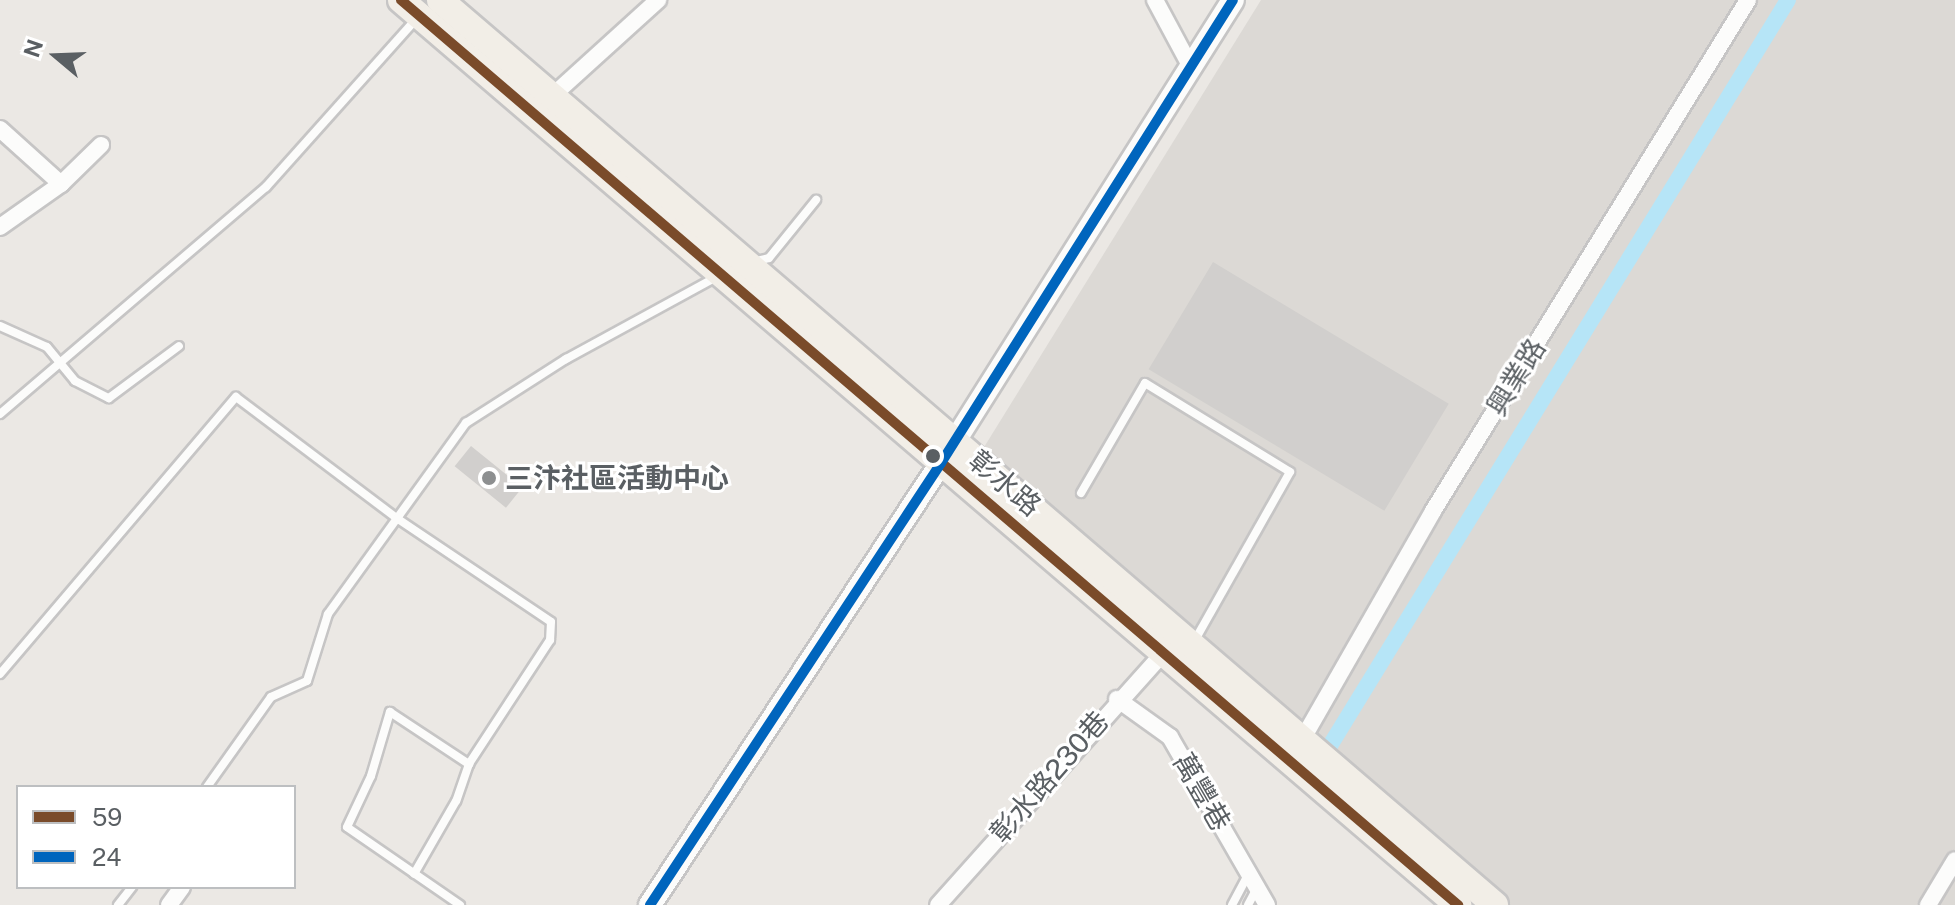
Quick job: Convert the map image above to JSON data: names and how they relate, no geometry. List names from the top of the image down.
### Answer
{
  "streets": {
    "main road": ["彰水路"],
    "street": ["興業路", "彰水路230巷", "萬豐巷"]
  },
  "crossings": [
    ["興業路", "彰水路"],
    ["彰水路", "彰水路230巷"],
    ["彰水路230巷", "萬豐巷"]
  ],
  "places": ["三汴社區活動中心"],
  "lines": ["transit line 59", "transit line 24"],
  "legend": ["59", "24"],
  "north": "left"
}
